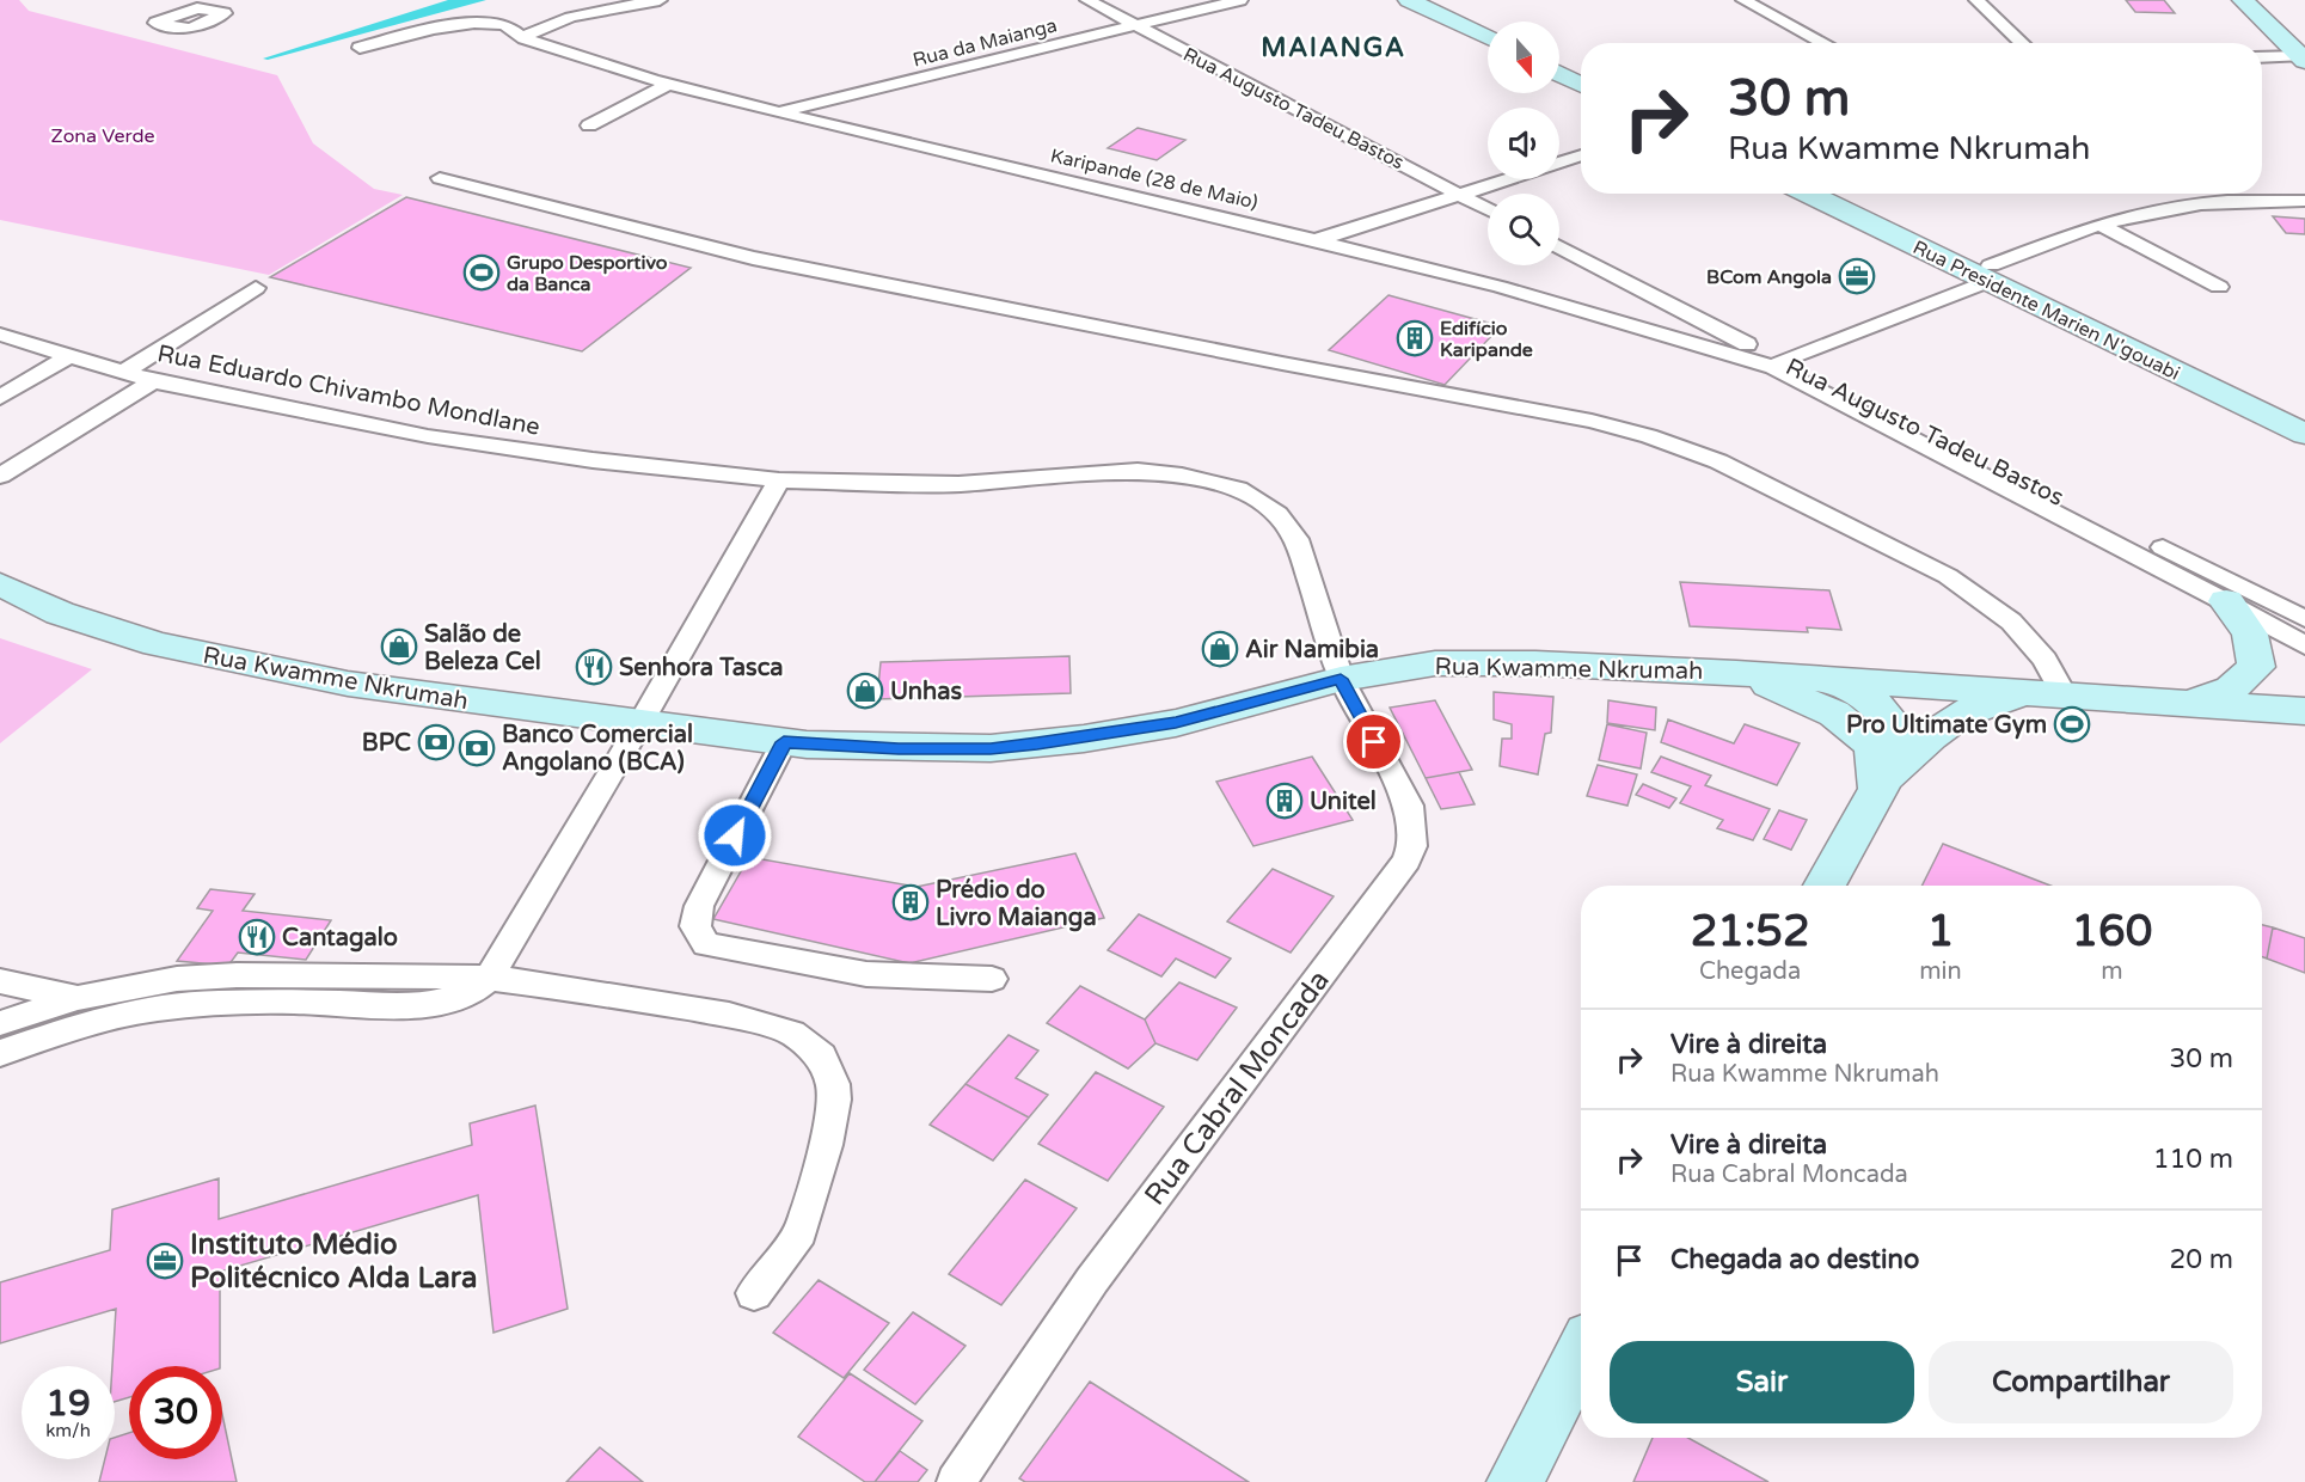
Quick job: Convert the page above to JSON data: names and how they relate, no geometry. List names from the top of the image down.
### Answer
{
  "streets": {
    "street": [
      "Rua da Maianga",
      "Rua Augusto Tadeu Bastos",
      "Karipande (28 de Maio)",
      "Rua Presidente Marien N'gouabi",
      "Rua Eduardo Chivambo Mondlane",
      "Rua Kwamme Nkrumah",
      "Rua Cabral Moncada"
    ]
  },
  "crossings": [
    ["Rua da Maianga", "Rua Augusto Tadeu Bastos"],
    ["Rua da Maianga", "Karipande (28 de Maio)"],
    ["Rua Augusto Tadeu Bastos", "Karipande (28 de Maio)"],
    ["Rua Eduardo Chivambo Mondlane", "Rua Kwamme Nkrumah"],
    ["Rua Eduardo Chivambo Mondlane", "Rua Cabral Moncada"],
    ["Rua Kwamme Nkrumah", "Rua Cabral Moncada"]
  ],
  "districts": ["MAIANGA"],
  "parks": ["Zona Verde"],
  "places": {
    "sports": ["Grupo Desportivo da Banca", "Pro Ultimate Gym"],
    "office": ["BCom Angola", "Instituto Médio Politécnico Alda Lara"],
    "building": ["Edifício Karipande", "Unitel", "Prédio do Livro Maianga"],
    "shop": ["Salão de Beleza Cel", "Air Namibia", "Unhas"],
    "restaurant": ["Senhora Tasca", "Cantagalo"],
    "bank": ["BPC", "Banco Comercial Angolano (BCA)"]
  },
  "north": "bottom",
  "page": {
    "turn": ["30 m", "Rua Kwamme Nkrumah"],
    "eta": [
      "21:52",
      "Chegada",
      "1",
      "min",
      "160",
      "m"
    ],
    "list": [
      {
        "name": "Vire à direita",
        "note": "Rua Kwamme Nkrumah",
        "value": "30 m"
      },
      {
        "name": "Vire à direita",
        "note": "Rua Cabral Moncada",
        "value": "110 m"
      },
      {
        "name": "Chegada ao destino",
        "value": "20 m"
      }
    ],
    "buttons": ["Sair", "Compartilhar"],
    "speed": "19 km/h",
    "limit": "30"
  }
}
